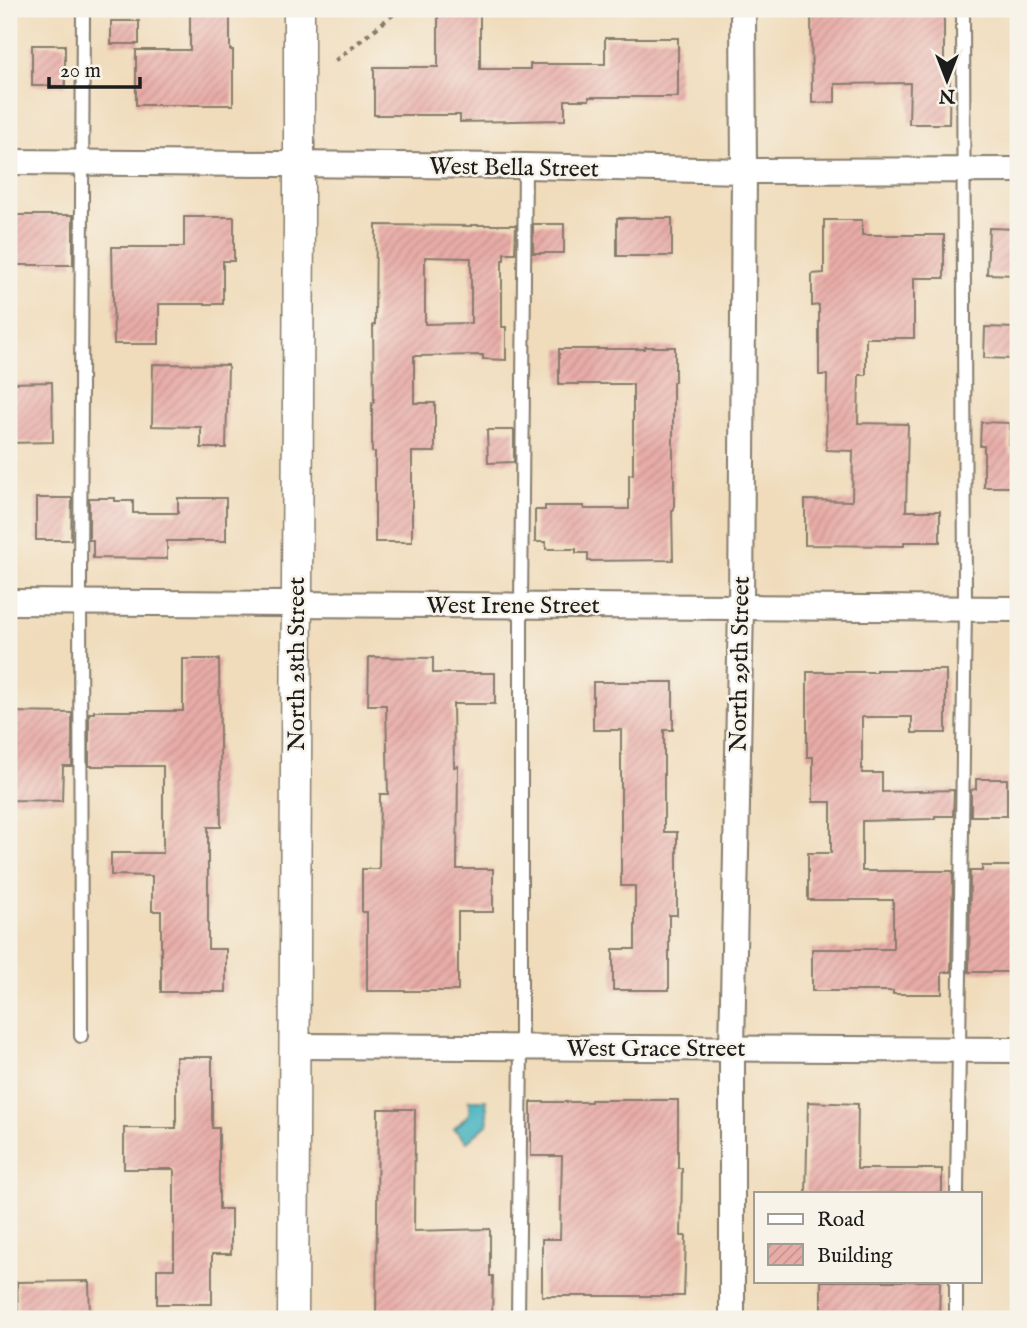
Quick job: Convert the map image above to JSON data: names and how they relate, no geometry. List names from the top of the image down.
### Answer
{
  "streets": {
    "street": [
      "West Bella Street",
      "West Irene Street",
      "North 28th Street",
      "North 29th Street",
      "West Grace Street"
    ]
  },
  "crossings": [
    ["West Bella Street", "North 28th Street"],
    ["West Bella Street", "North 29th Street"],
    ["West Irene Street", "North 28th Street"],
    ["West Irene Street", "North 29th Street"],
    ["North 28th Street", "West Grace Street"],
    ["North 29th Street", "West Grace Street"]
  ],
  "legend": ["Road", "Building"],
  "scale_bar": "20 m",
  "north": "bottom"
}
